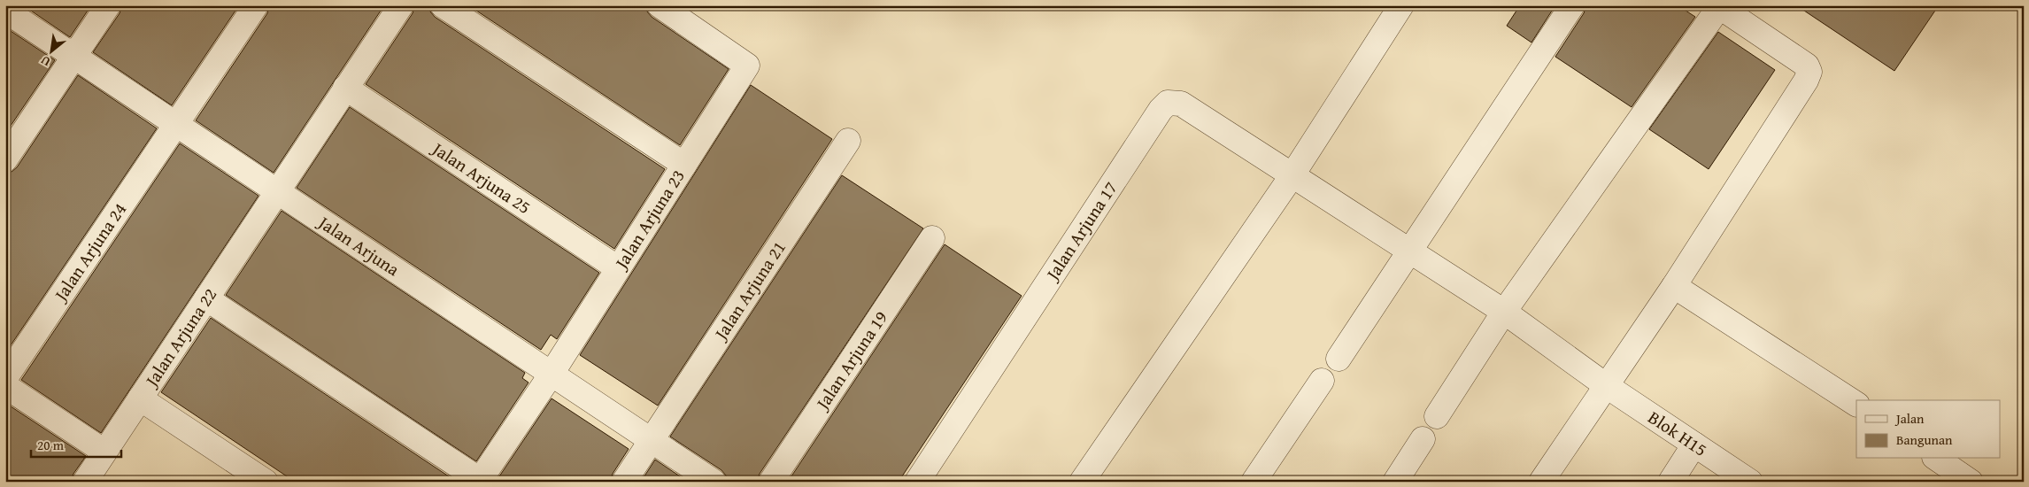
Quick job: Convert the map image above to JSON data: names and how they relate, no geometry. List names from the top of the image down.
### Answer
{
  "streets": {
    "street": [
      "Jalan Arjuna 25",
      "Jalan Arjuna 23",
      "Jalan Arjuna 17",
      "Jalan Arjuna",
      "Jalan Arjuna 24",
      "Jalan Arjuna 21",
      "Jalan Arjuna 22",
      "Jalan Arjuna 19",
      "Blok H15"
    ]
  },
  "crossings": [
    ["Jalan Arjuna 25", "Jalan Arjuna 23"],
    ["Jalan Arjuna 25", "Jalan Arjuna 22"],
    ["Jalan Arjuna 23", "Jalan Arjuna"],
    ["Jalan Arjuna 17", "Blok H15"],
    ["Jalan Arjuna", "Jalan Arjuna 24"],
    ["Jalan Arjuna", "Jalan Arjuna 21"],
    ["Jalan Arjuna", "Jalan Arjuna 22"]
  ],
  "legend": ["Jalan", "Bangunan"],
  "scale_bar": "20 m",
  "north": "bottom left"
}
